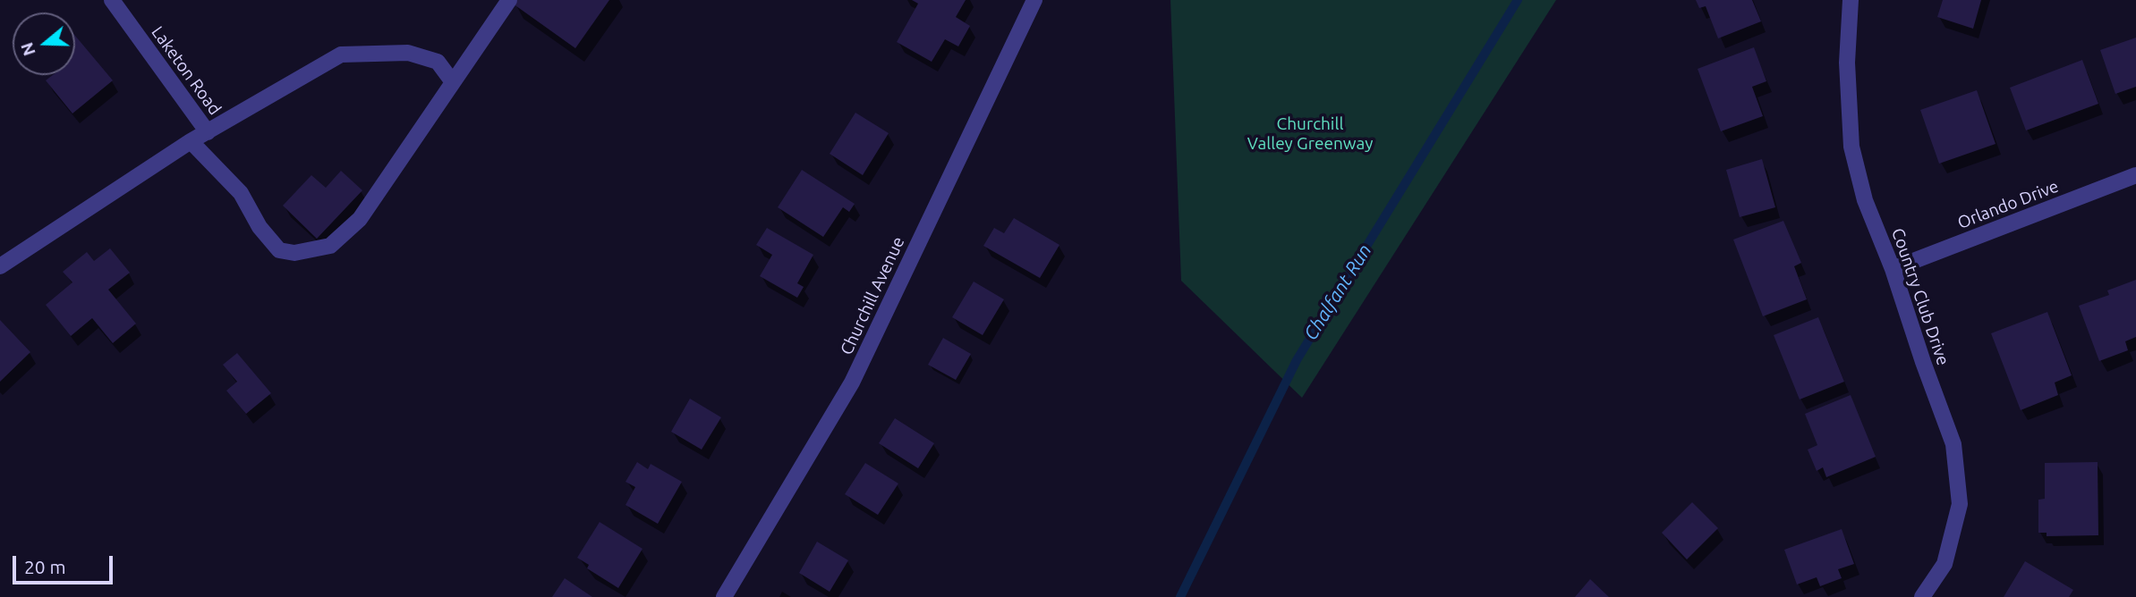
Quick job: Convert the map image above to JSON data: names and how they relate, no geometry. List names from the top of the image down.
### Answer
{
  "streets": {
    "street": [
      "Laketon Road",
      "Orlando Drive",
      "Churchill Avenue",
      "Country Club Drive"
    ]
  },
  "crossings": [
    ["Orlando Drive", "Country Club Drive"]
  ],
  "water": ["Chalfant Run"],
  "parks": ["Churchill Valley Greenway"],
  "scale_bar": "20 m",
  "north": "left"
}
